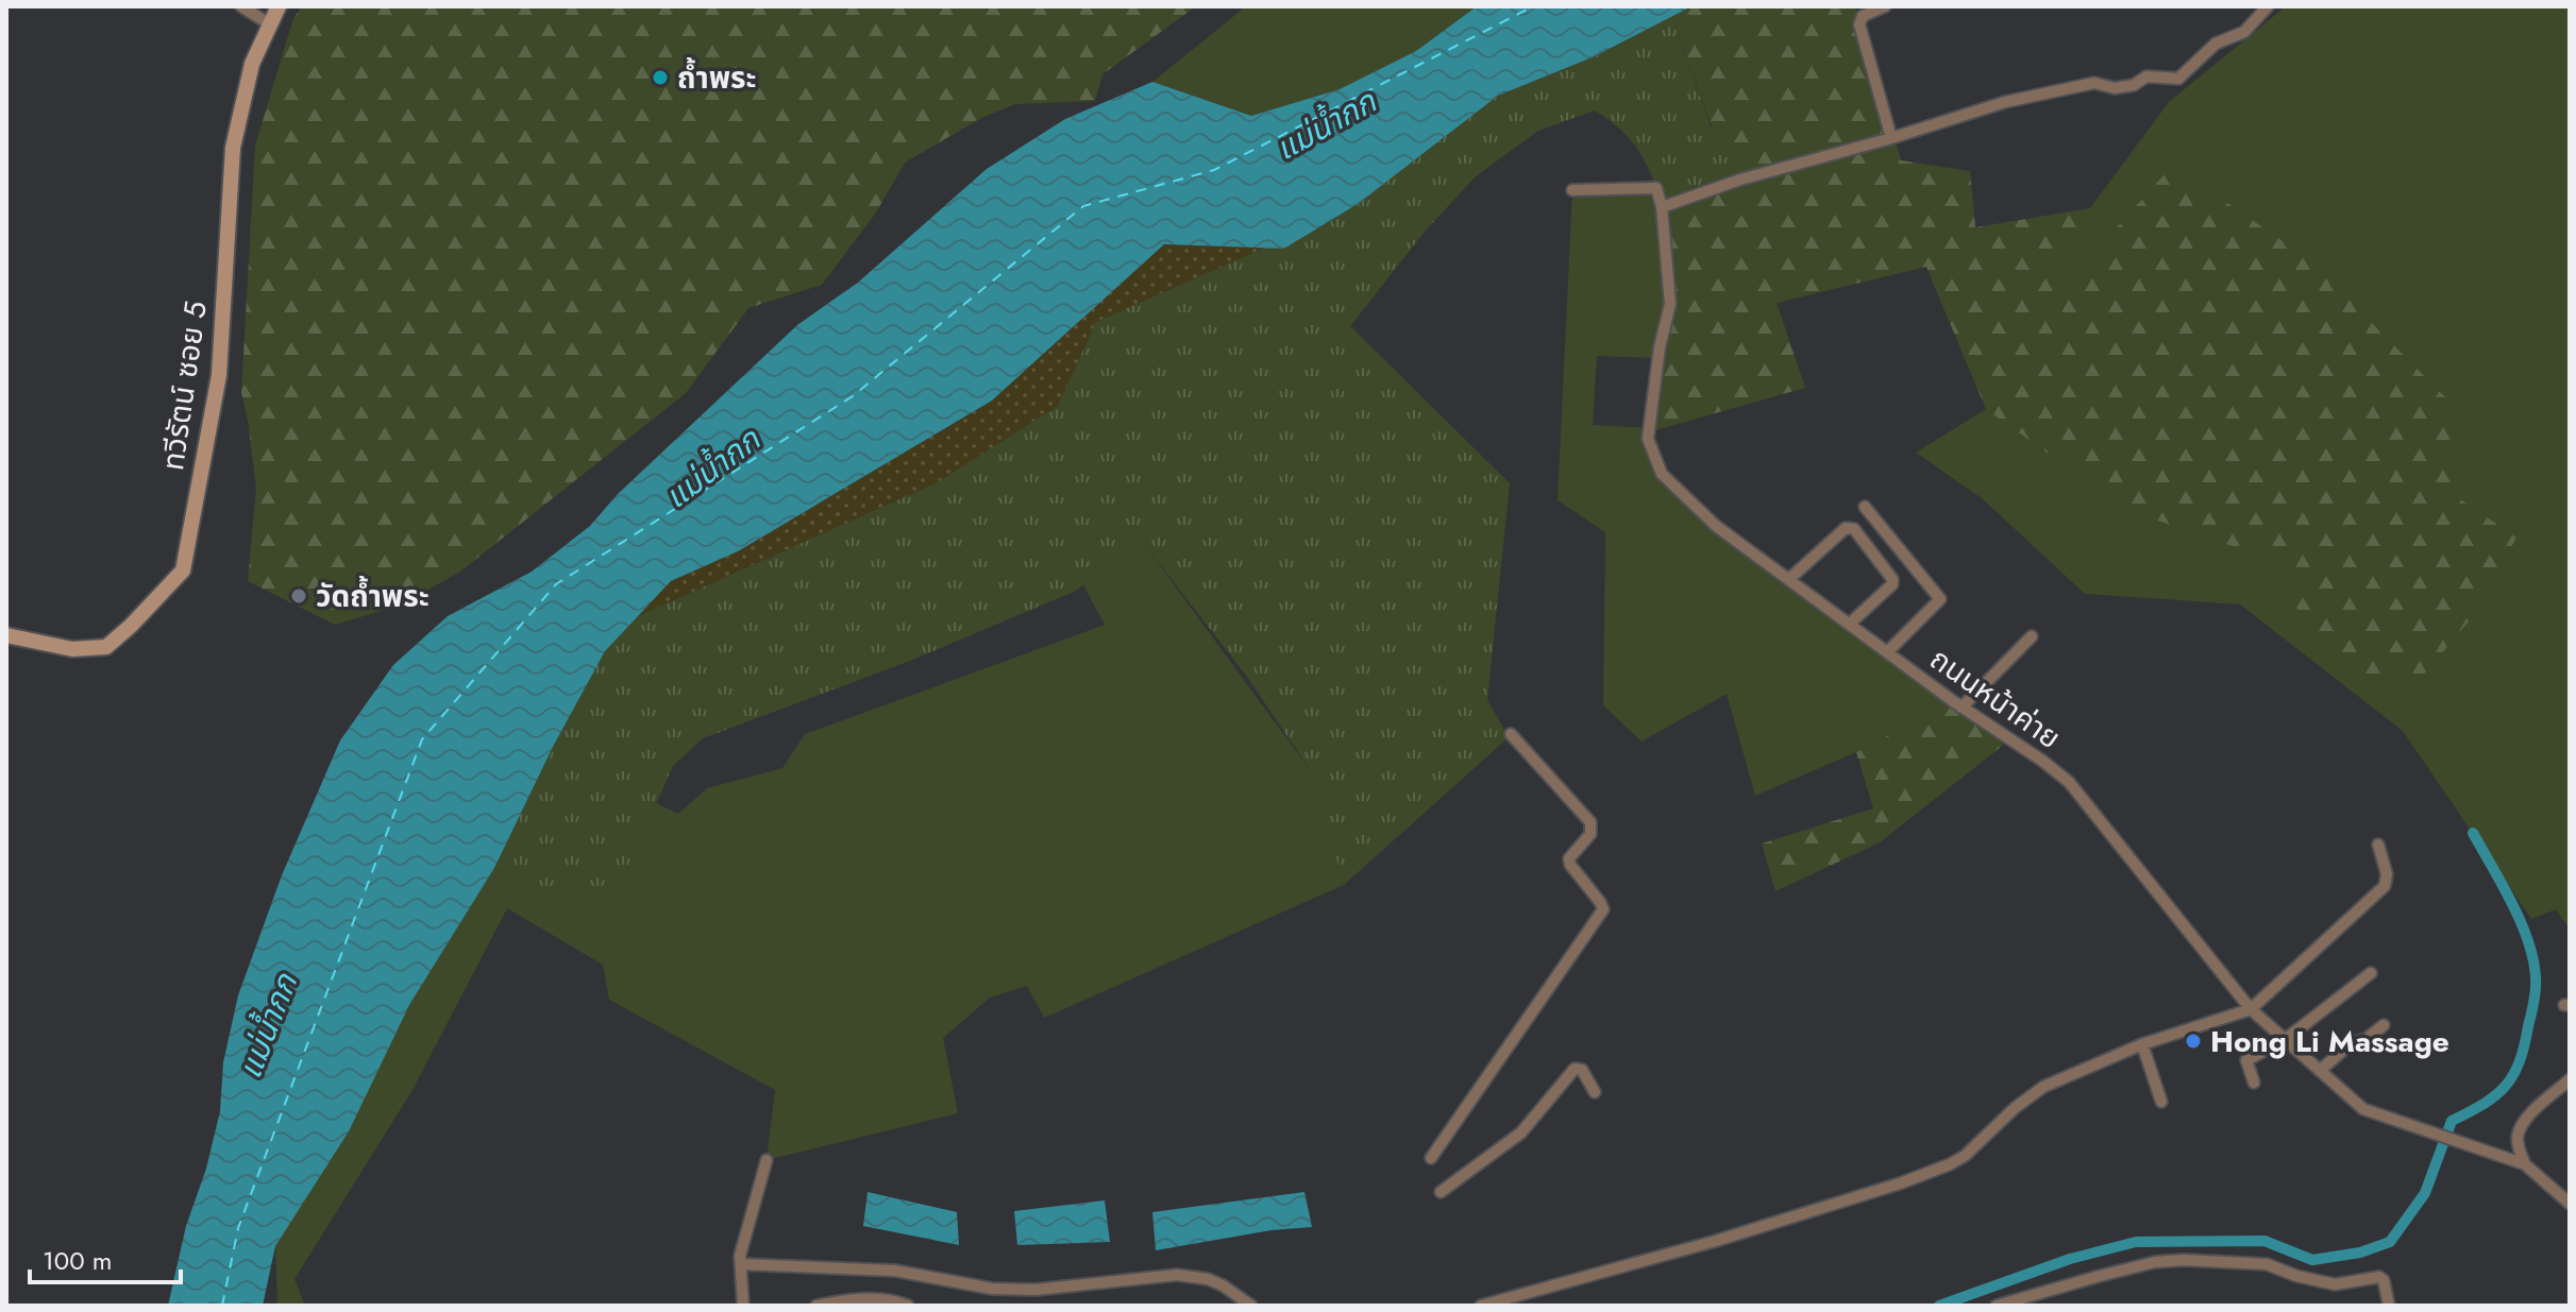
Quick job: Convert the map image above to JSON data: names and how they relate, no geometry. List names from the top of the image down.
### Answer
{
  "streets": {
    "street": ["ทวีรัตน์ ซอย 5", "ถนนหน้าค่าย"]
  },
  "water": ["แม่น้ำกก"],
  "places": ["ถ้ำพระ", "วัดถ้ำพระ", "Hong Li Massage"],
  "scale_bar": "100 m"
}
